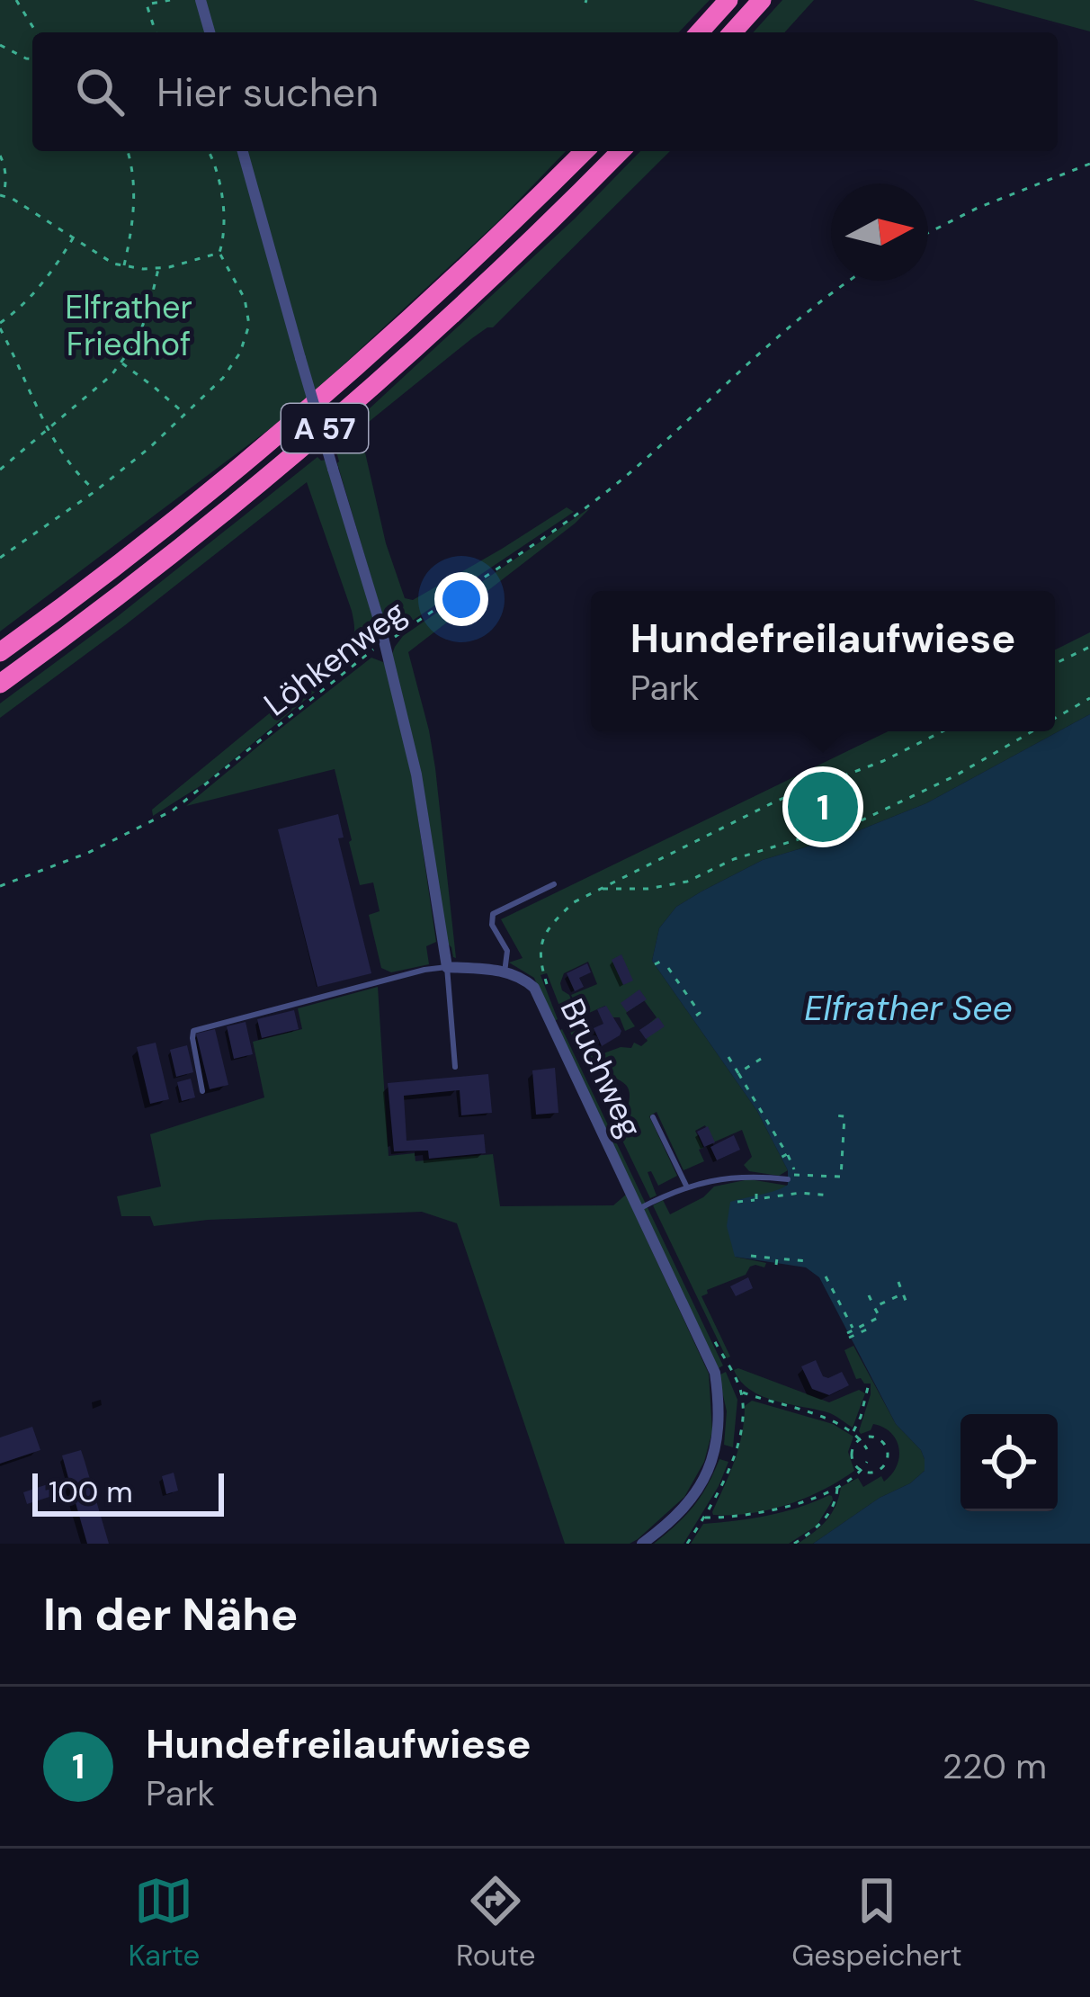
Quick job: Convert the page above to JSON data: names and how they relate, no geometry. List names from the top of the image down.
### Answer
{
  "streets": {
    "highway": ["A 57"],
    "street": ["Bruchweg"],
    "path": ["Löhkenweg"]
  },
  "water": ["Elfrather See"],
  "parks": ["Elfrather Friedhof"],
  "scale_bar": "100 m",
  "north": "right",
  "page": {
    "search": "Hier suchen",
    "popup": ["Hundefreilaufwiese", "Park"],
    "pins": "1",
    "scale": "100 m",
    "heading": "In der Nähe",
    "list": [
      {
        "mark": "1",
        "name": "Hundefreilaufwiese",
        "note": "Park",
        "value": "220 m"
      }
    ],
    "nav": ["Karte", "Route", "Gespeichert"]
  }
}
